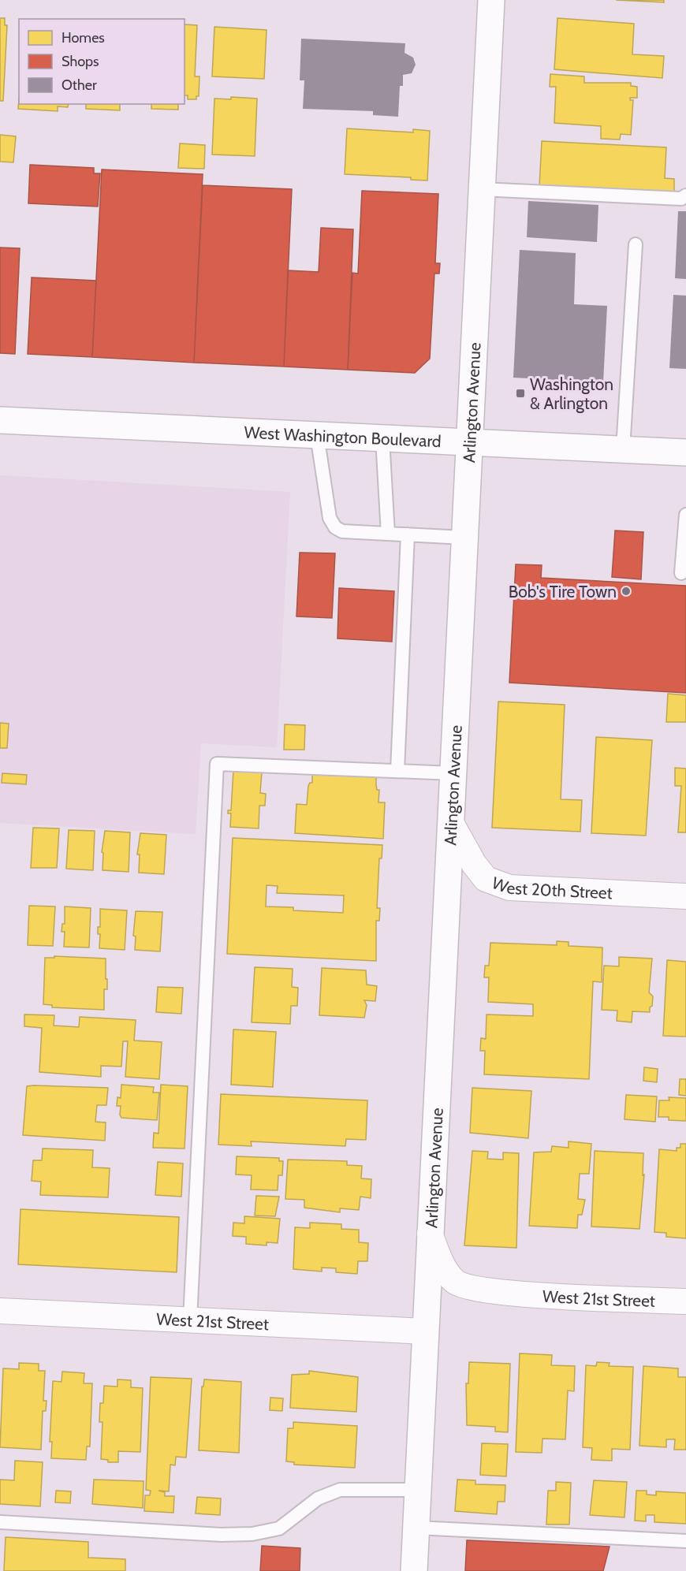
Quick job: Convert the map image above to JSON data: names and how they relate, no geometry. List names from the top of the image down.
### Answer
{
  "streets": {
    "main road": ["Arlington Avenue", "West Washington Boulevard"],
    "street": ["West 20th Street", "West 21st Street"]
  },
  "crossings": [
    ["Arlington Avenue", "West Washington Boulevard"],
    ["Arlington Avenue", "West 20th Street"],
    ["Arlington Avenue", "West 21st Street"]
  ],
  "places": {
    "transit": ["Washington & Arlington"],
    "other": ["Bob's Tire Town"]
  },
  "legend": ["Homes", "Shops", "Other"]
}
